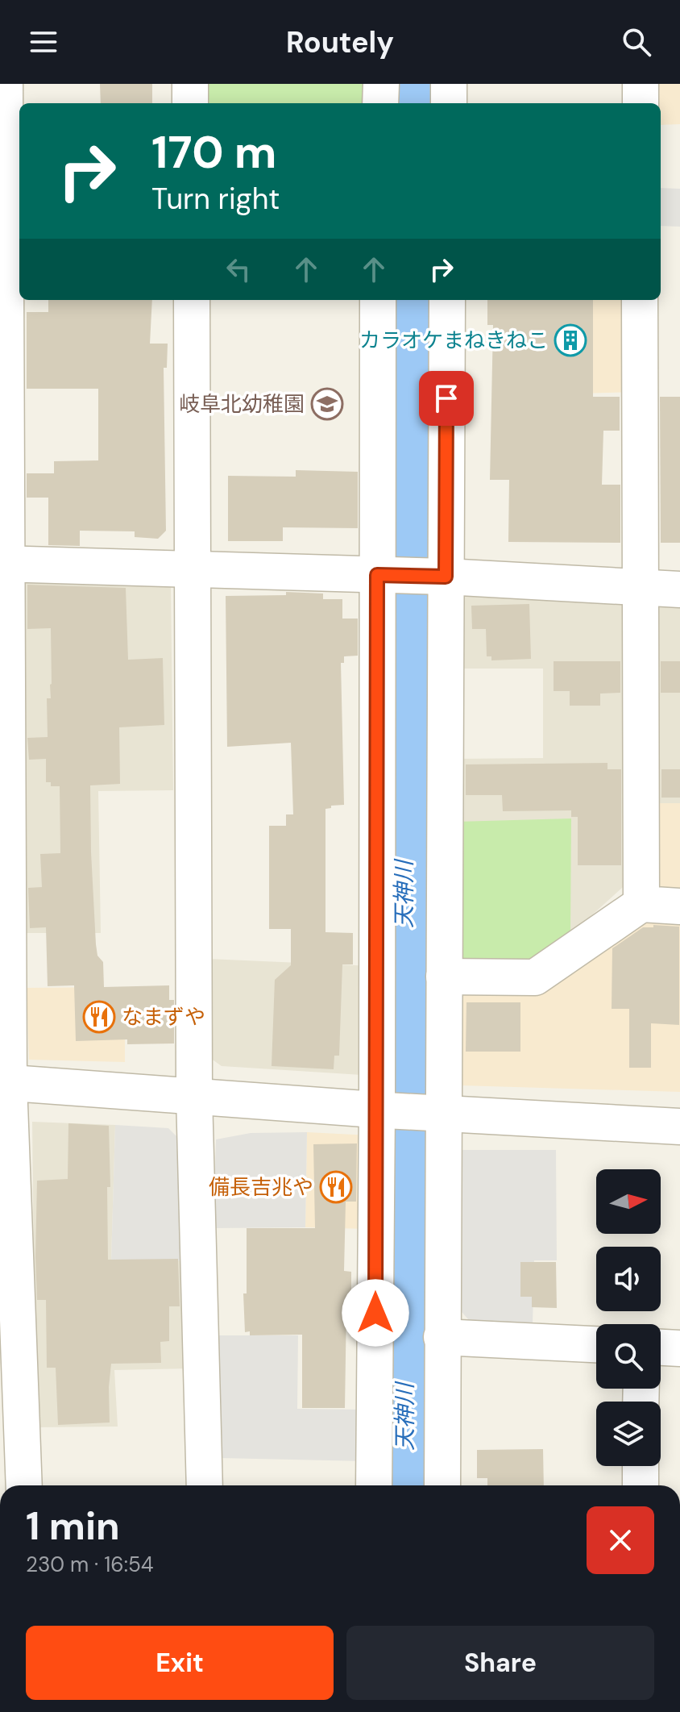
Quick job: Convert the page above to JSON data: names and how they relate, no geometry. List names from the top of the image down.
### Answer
{
  "water": ["天神川"],
  "places": {
    "building": ["カラオケまねきねこ"],
    "school or university": ["岐阜北幼稚園"],
    "restaurant": ["なまずや", "備長吉兆や"]
  },
  "north": "right",
  "page": {
    "header": "Routely",
    "turn": ["170 m", "Turn right"],
    "heading": ["1 min", "230 m · 16:54"],
    "buttons": ["Exit", "Share"]
  }
}
